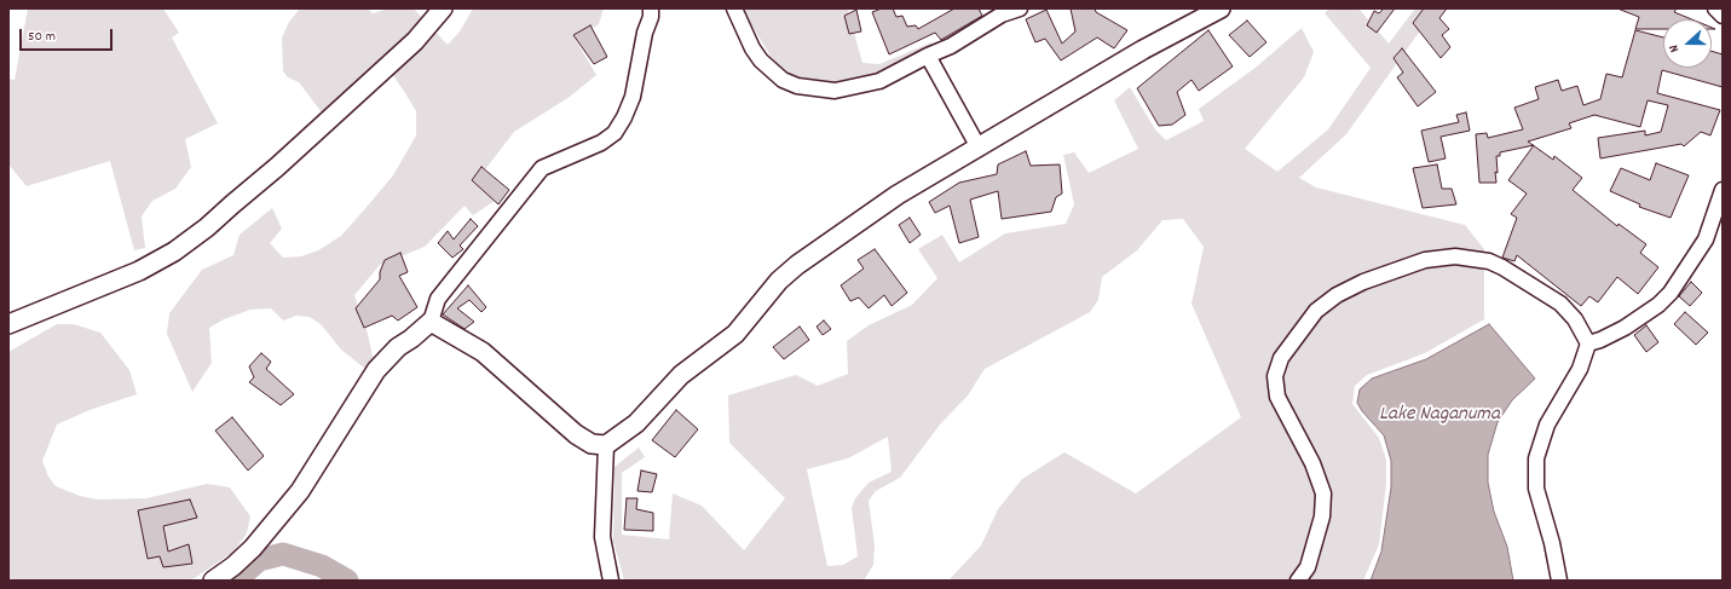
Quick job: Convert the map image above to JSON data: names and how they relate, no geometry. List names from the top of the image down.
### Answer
{
  "water": ["Lake Naganuma"],
  "scale_bar": "50 m",
  "north": "left"
}
